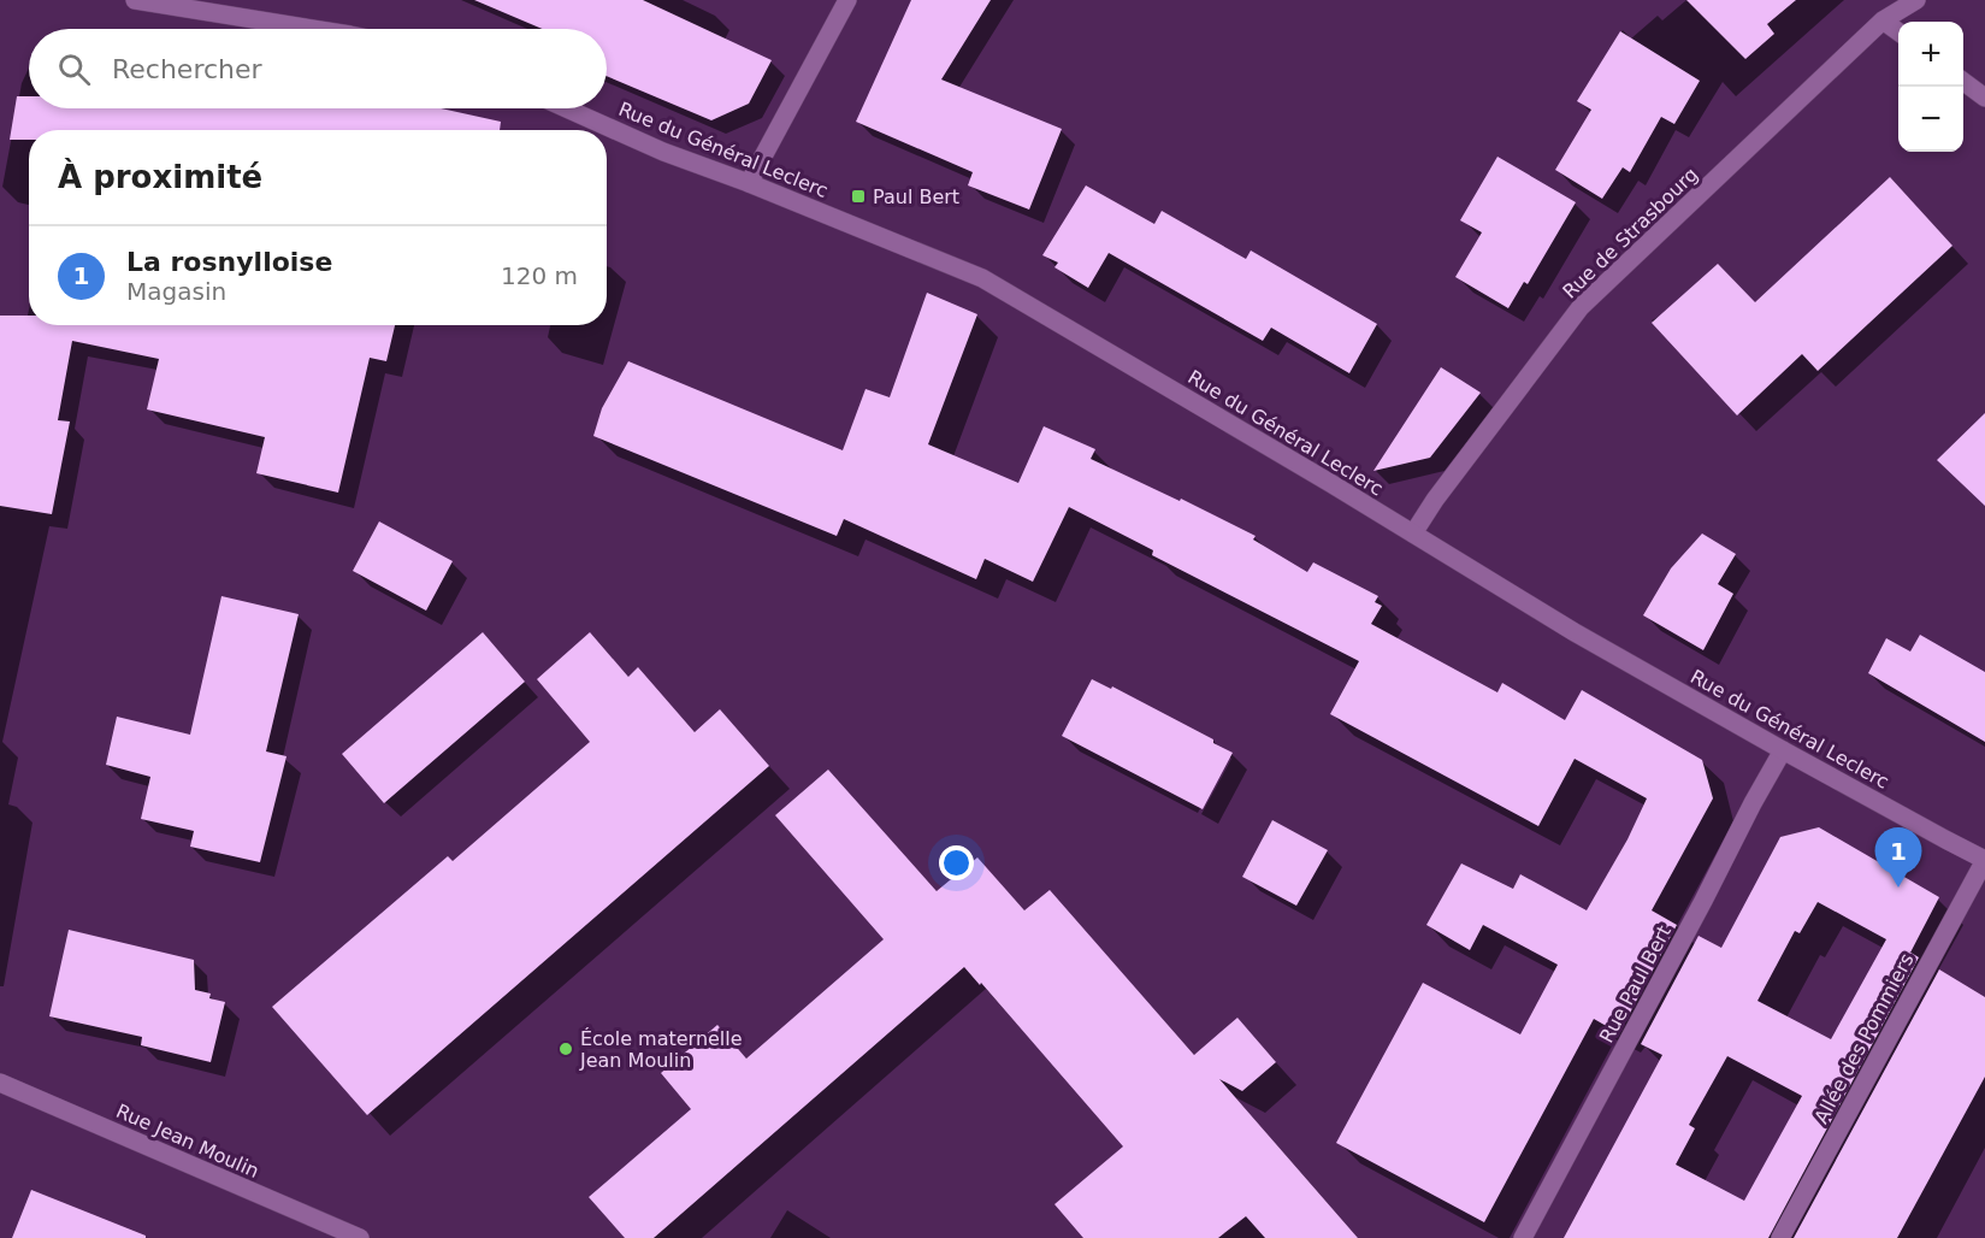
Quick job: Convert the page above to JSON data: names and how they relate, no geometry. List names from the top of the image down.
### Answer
{
  "streets": {
    "street": [
      "Rue du Général Leclerc",
      "Rue de Strasbourg",
      "Rue Paul Bert",
      "Allée des Pommiers",
      "Rue Jean Moulin"
    ]
  },
  "crossings": [
    ["Rue du Général Leclerc", "Rue de Strasbourg"],
    ["Rue du Général Leclerc", "Rue Paul Bert"],
    ["Rue du Général Leclerc", "Allée des Pommiers"]
  ],
  "places": {
    "transit": ["Paul Bert"],
    "other": ["École maternelle Jean Moulin"]
  },
  "page": {
    "map_buttons": ["+", "−"],
    "search": "Rechercher",
    "heading": "À proximité",
    "list": [
      {
        "mark": "1",
        "name": "La rosnylloise",
        "note": "Magasin",
        "value": "120 m"
      }
    ],
    "pins": "1"
  }
}
